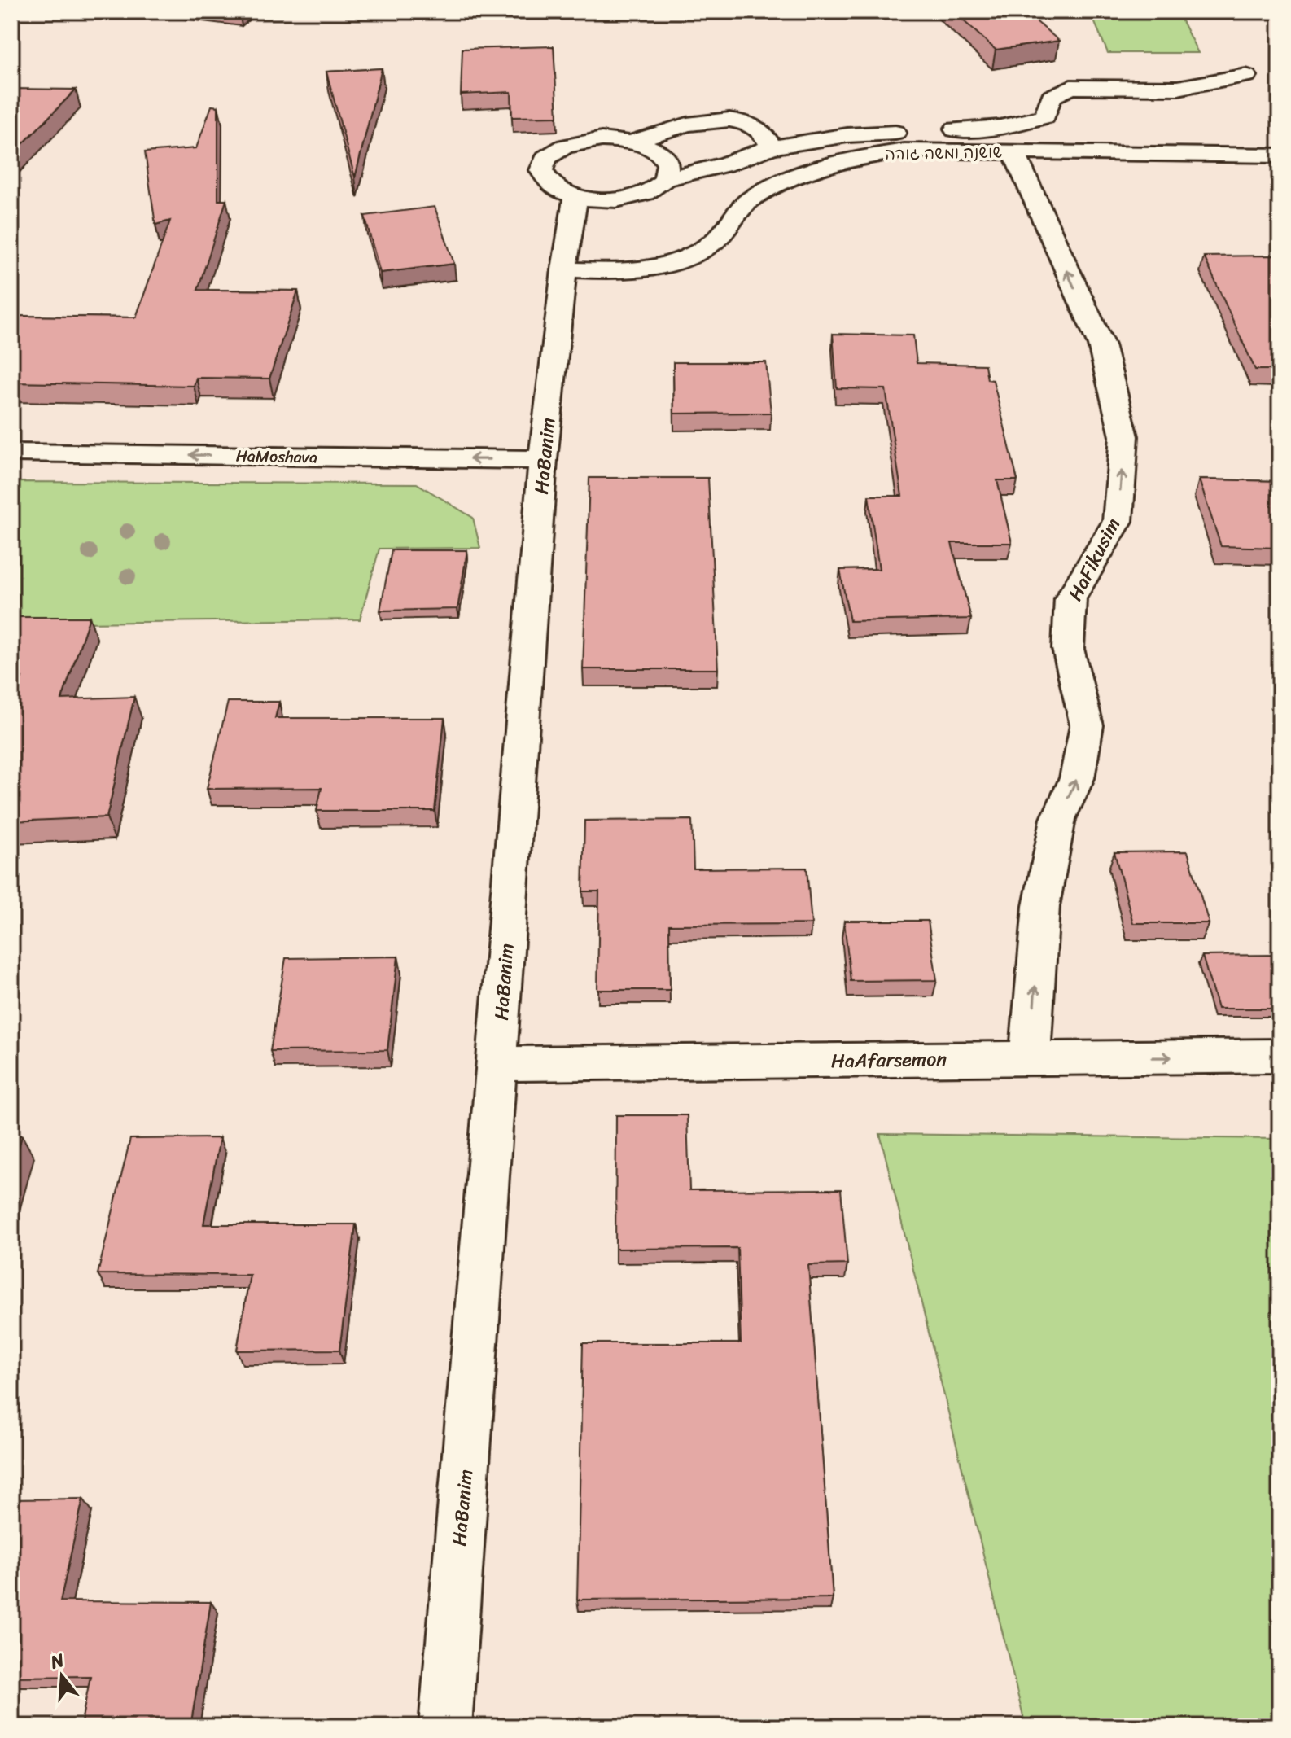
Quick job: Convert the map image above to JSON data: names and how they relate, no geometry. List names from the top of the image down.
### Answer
{
  "streets": {
    "street": [
      "שושנה ומשה גורה",
      "HaBanim",
      "HaMoshava",
      "HaFikusim",
      "HaAfarsemon"
    ]
  },
  "crossings": [
    ["שושנה ומשה גורה", "HaBanim"],
    ["שושנה ומשה גורה", "HaFikusim"],
    ["HaBanim", "HaMoshava"],
    ["HaBanim", "HaAfarsemon"],
    ["HaFikusim", "HaAfarsemon"]
  ],
  "one_way": ["HaMoshava", "HaFikusim"],
  "north": "top"
}
